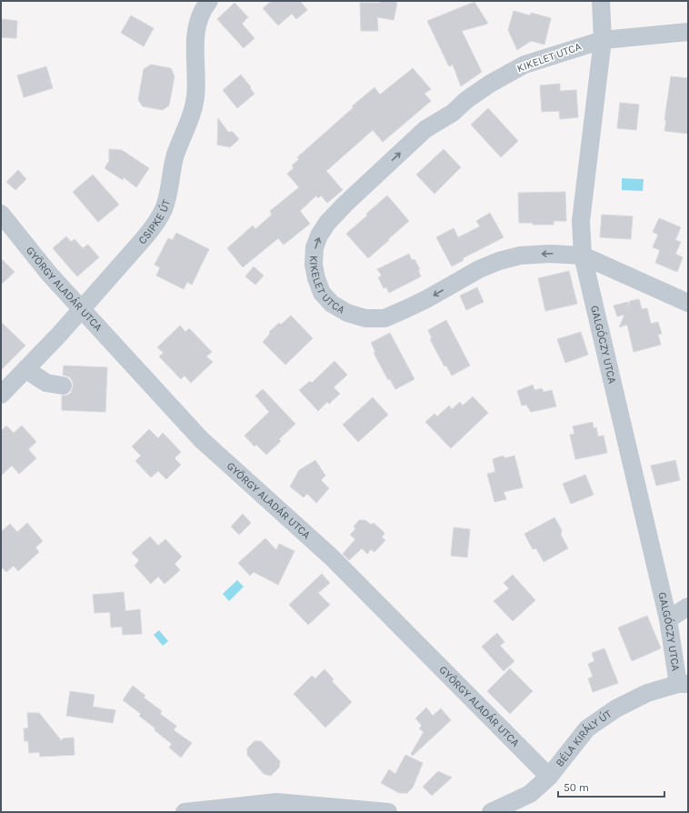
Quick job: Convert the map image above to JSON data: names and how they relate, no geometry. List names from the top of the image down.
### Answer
{
  "streets": {
    "street": [
      "KIKELET UTCA",
      "CSIPKE ÚT",
      "GYÖRGY ALADÁR UTCA",
      "GALGÓCZY UTCA",
      "BÉLA KIRÁLY ÚT"
    ]
  },
  "crossings": [
    ["KIKELET UTCA", "GALGÓCZY UTCA"],
    ["CSIPKE ÚT", "GYÖRGY ALADÁR UTCA"],
    ["GYÖRGY ALADÁR UTCA", "BÉLA KIRÁLY ÚT"],
    ["GALGÓCZY UTCA", "BÉLA KIRÁLY ÚT"]
  ],
  "scale_bar": "50 m"
}
